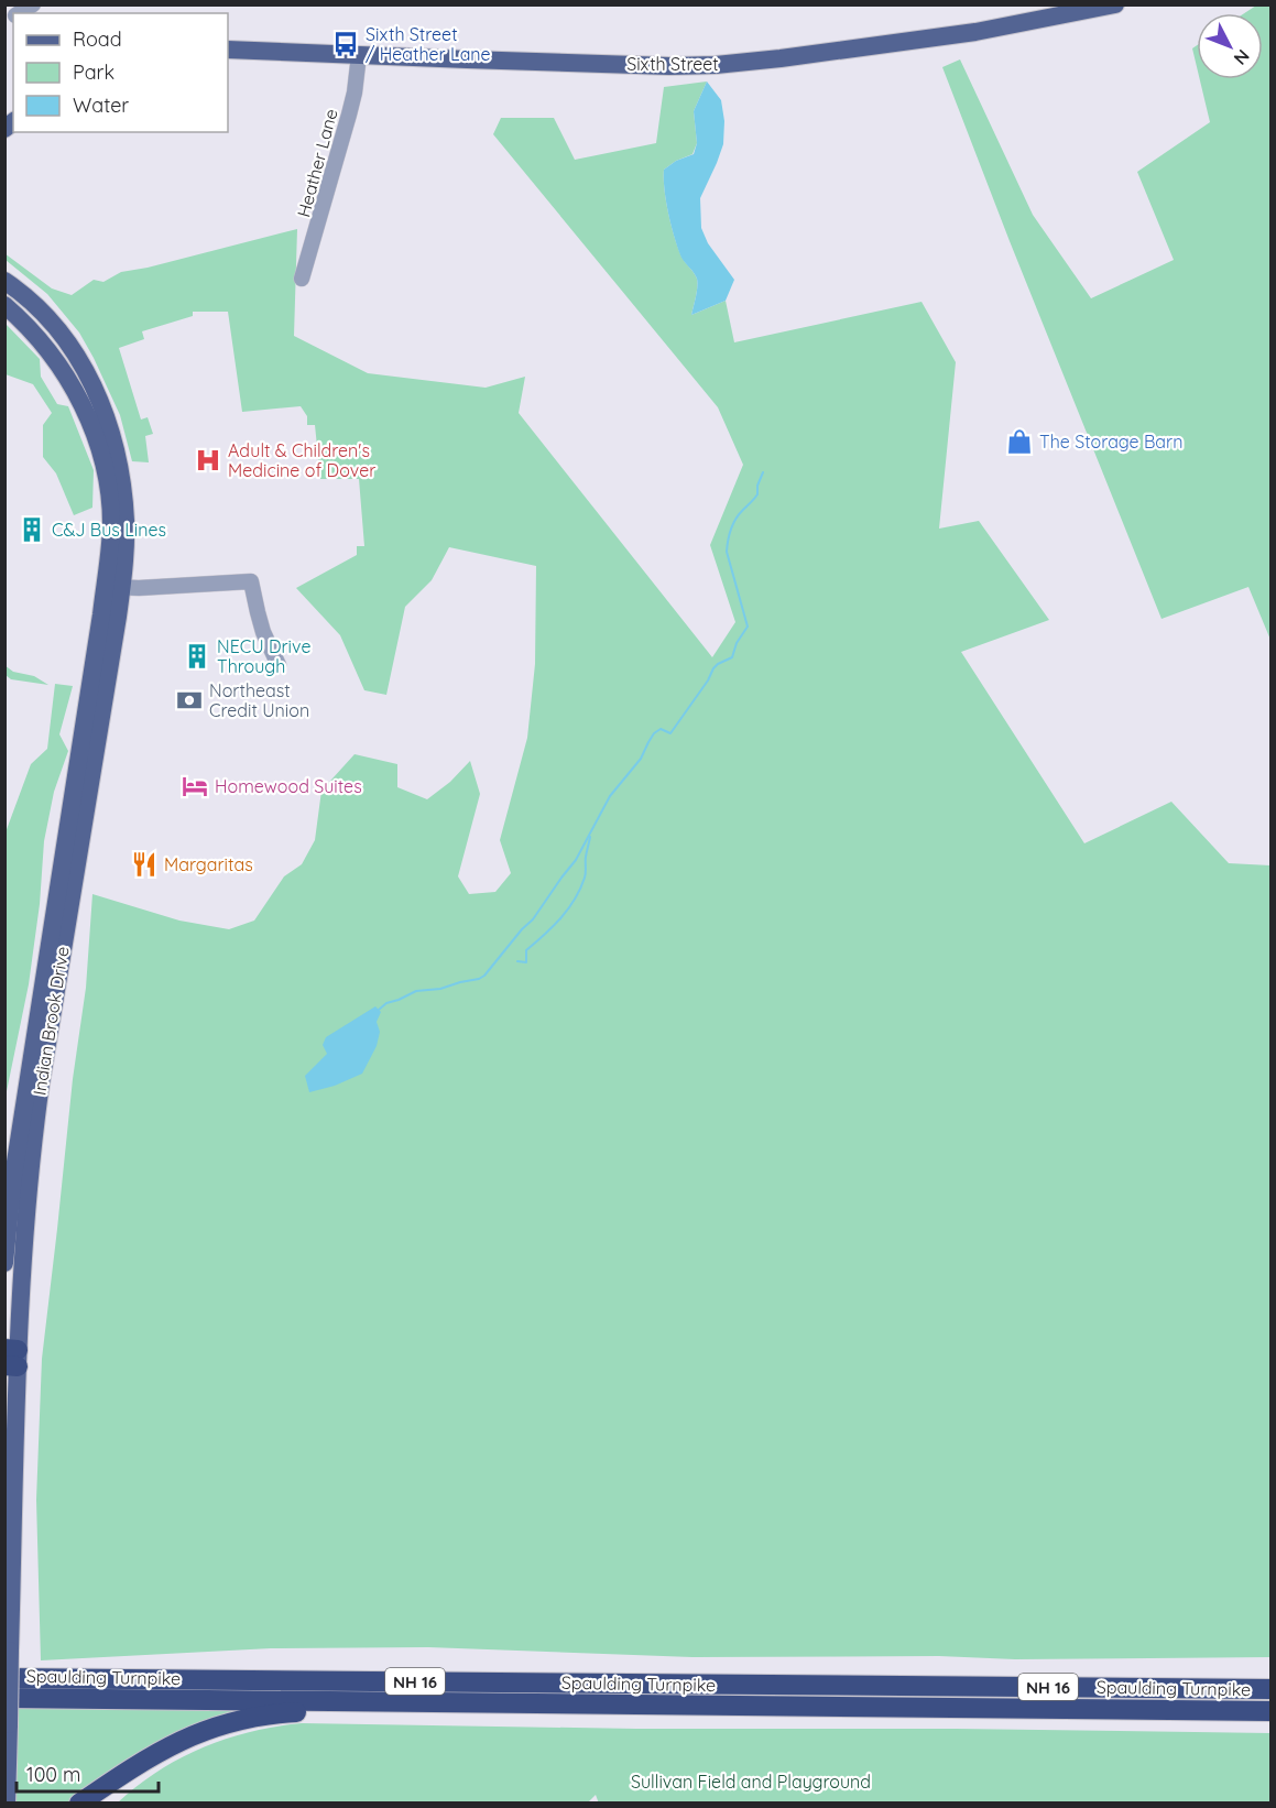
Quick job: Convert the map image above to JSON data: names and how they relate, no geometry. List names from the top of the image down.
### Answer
{
  "streets": {
    "highway": ["Spaulding Turnpike", "NH 16"],
    "main road": ["Sixth Street", "Indian Brook Drive"],
    "street": ["Heather Lane"]
  },
  "crossings": [
    ["Sixth Street", "Heather Lane"]
  ],
  "parks": ["Sullivan Field and Playground"],
  "places": {
    "bus stop": ["Sixth Street / Heather Lane"],
    "shop": ["The Storage Barn"],
    "hospital": ["Adult & Children's Medicine of Dover"],
    "building": ["C&J Bus Lines", "NECU Drive Through"],
    "bank": ["Northeast Credit Union"],
    "hotel": ["Homewood Suites"],
    "restaurant": ["Margaritas"]
  },
  "legend": ["Road", "Park", "Water"],
  "scale_bar": "100 m",
  "north": "bottom right"
}
